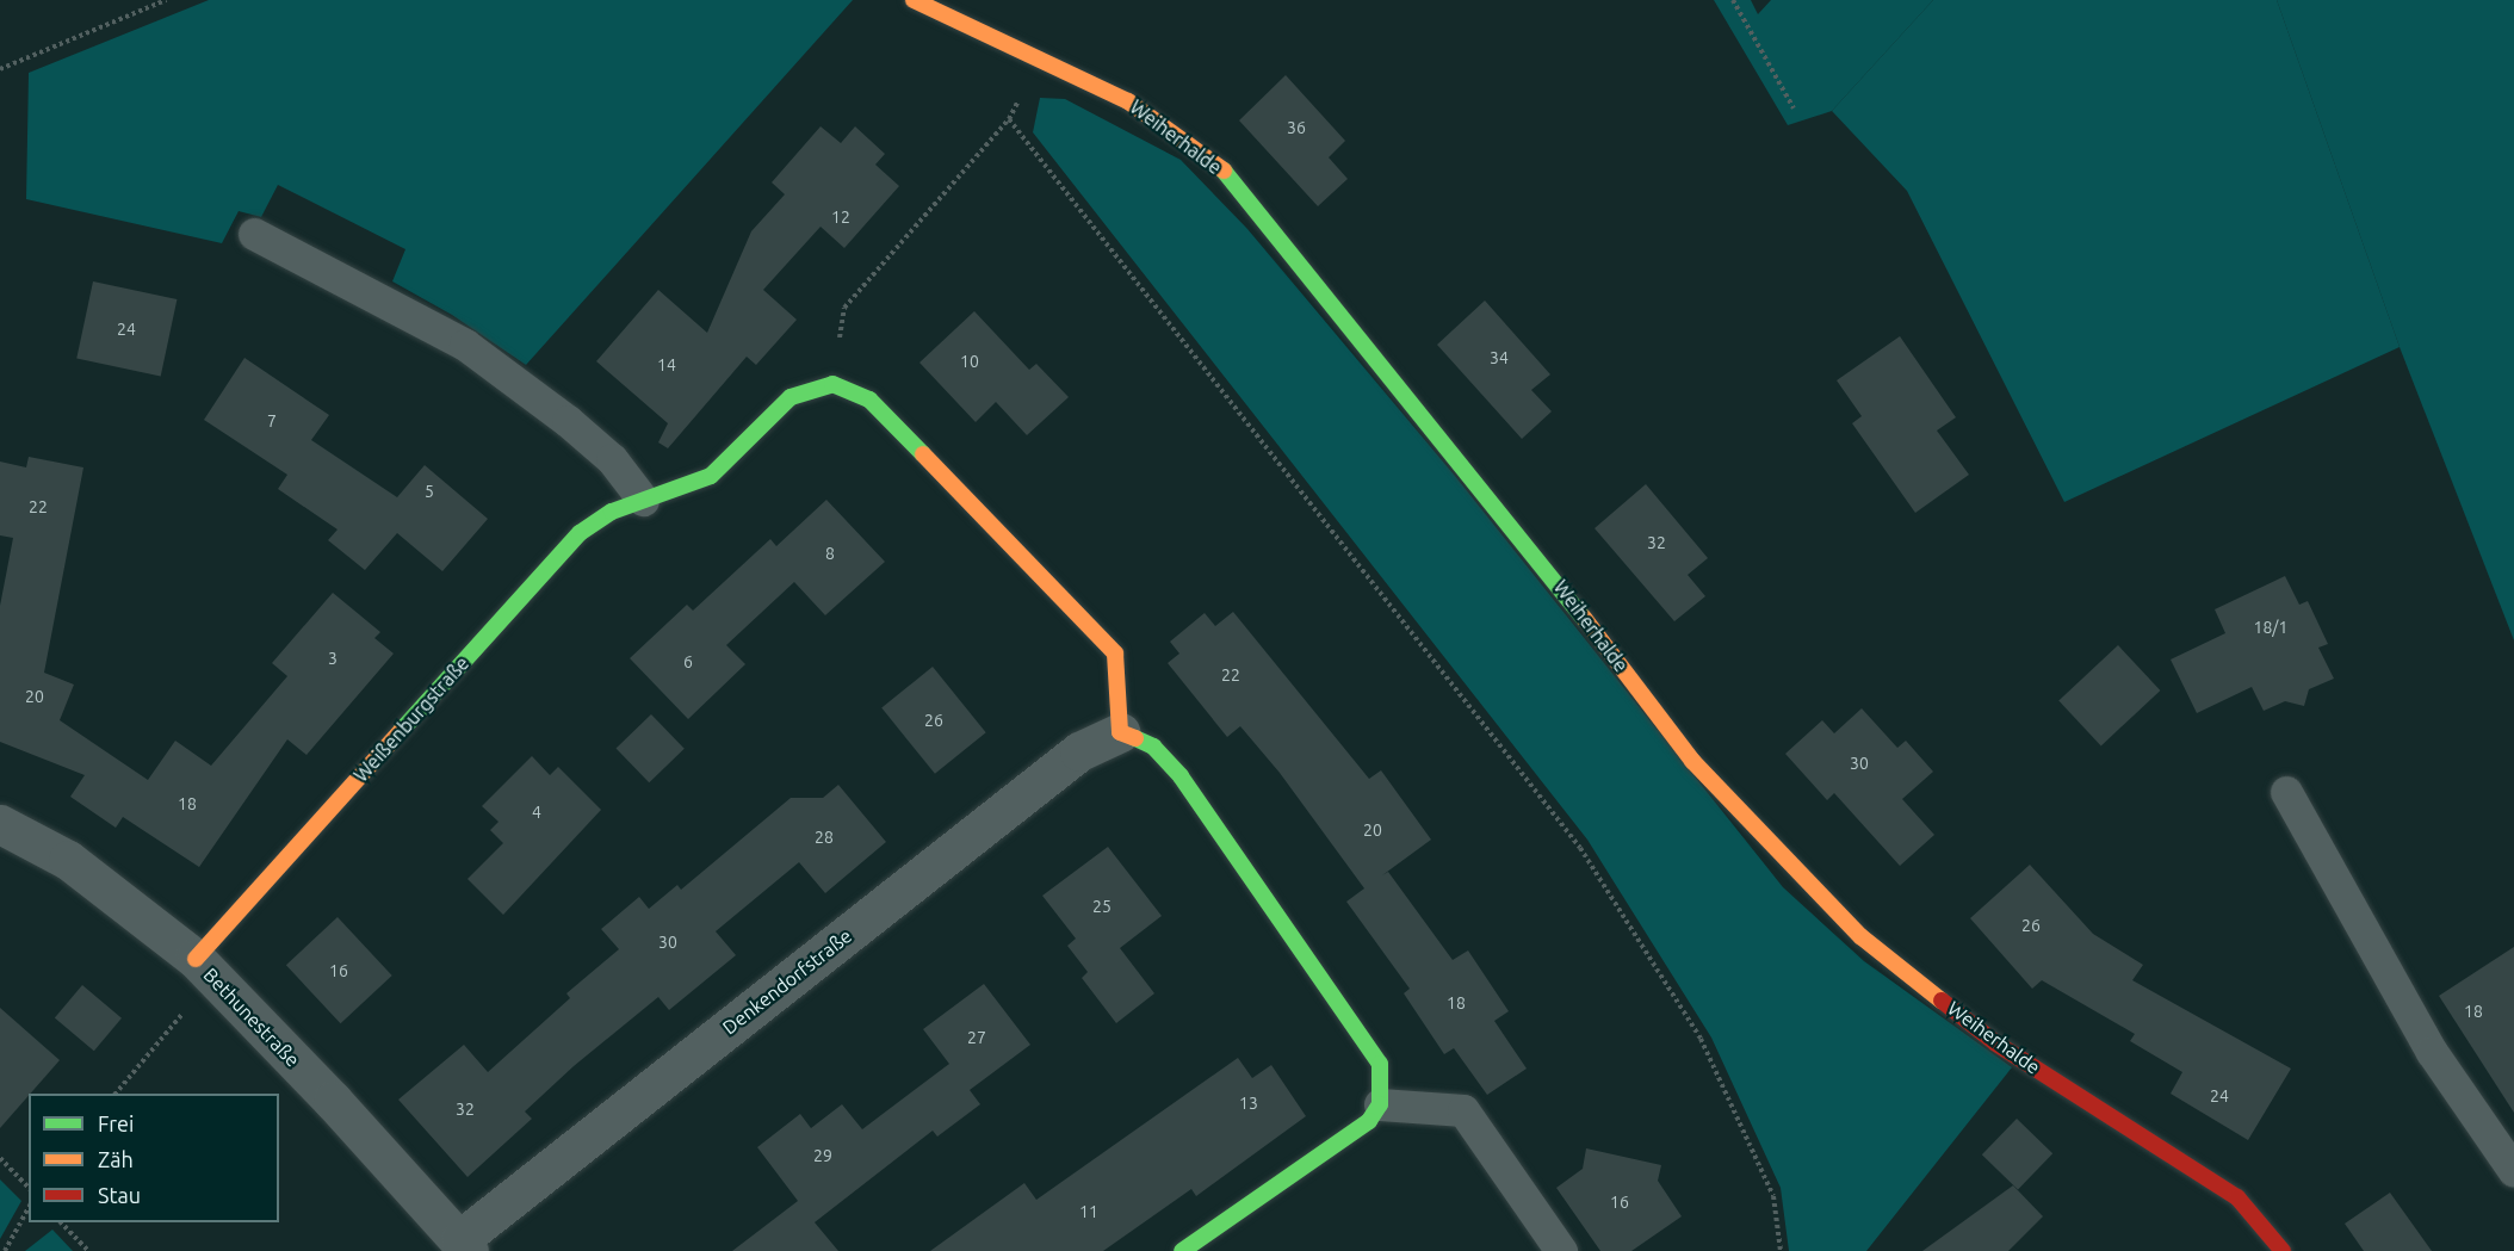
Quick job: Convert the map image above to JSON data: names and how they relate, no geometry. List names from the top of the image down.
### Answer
{
  "streets": {
    "street": [
      "Weiherhalde",
      "Weißenburgstraße",
      "Denkendorfstraße",
      "Bethunestraße"
    ]
  },
  "crossings": [
    ["Weißenburgstraße", "Bethunestraße"],
    ["Denkendorfstraße", "Bethunestraße"]
  ],
  "house_numbers": [
    "36",
    "12",
    "24",
    "34",
    "10",
    "14",
    "7",
    "5",
    "22",
    "32",
    "8",
    "18/1",
    "3",
    "6",
    "22",
    "20",
    "26",
    "30",
    "18",
    "4",
    "20",
    "28",
    "25",
    "26",
    "30",
    "16",
    "18",
    "18",
    "27",
    "24",
    "13",
    "32",
    "29",
    "16",
    "11"
  ],
  "legend": ["Frei", "Zäh", "Stau"]
}
